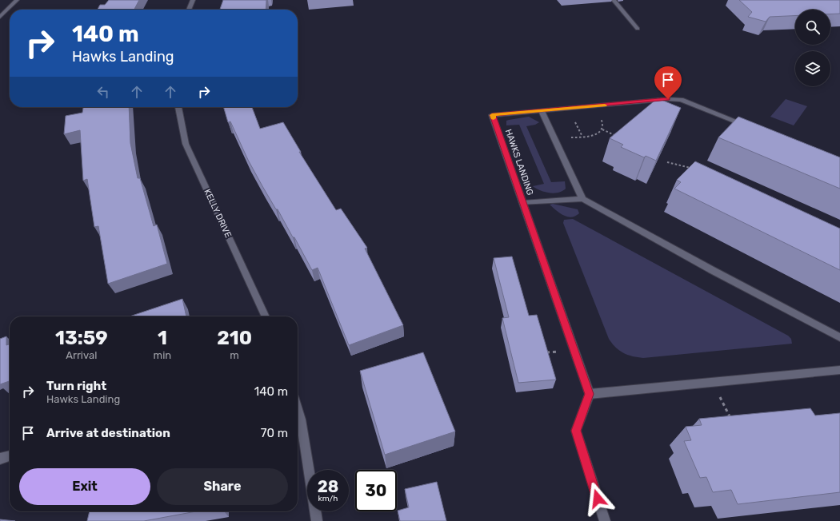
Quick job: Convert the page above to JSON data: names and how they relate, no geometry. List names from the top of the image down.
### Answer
{
  "streets": {
    "street": ["HAWKS LANDING", "KELLY DRIVE"]
  },
  "page": {
    "turn": ["140 m", "Hawks Landing"],
    "eta": [
      "13:59",
      "Arrival",
      "1",
      "min",
      "210",
      "m"
    ],
    "list": [
      {
        "name": "Turn right",
        "note": "Hawks Landing",
        "value": "140 m"
      },
      {
        "name": "Arrive at destination",
        "value": "70 m"
      }
    ],
    "buttons": ["Exit", "Share"],
    "speed": "28 km/h",
    "limit": "30"
  }
}
